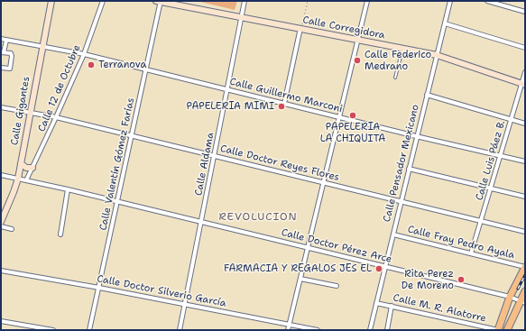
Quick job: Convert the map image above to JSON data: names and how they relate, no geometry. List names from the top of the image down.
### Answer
{
  "streets": {
    "street": [
      "Calle Corregidora",
      "Calle 12 de Octubre",
      "Calle Guillermo Marconi",
      "Calle Gigantes",
      "Calle Luis Páez B.",
      "Calle Doctor Reyes Flores",
      "Calle Pensador Mexicano",
      "Calle Valentín Gómez Farías",
      "Calle Aldama",
      "Calle Fray Pedro Ayala",
      "Calle Doctor Pérez Arce",
      "Calle Doctor Silverio García",
      "Calle M. R. Alatorre"
    ]
  },
  "crossings": [
    ["Calle Corregidora", "Calle Luis Páez B."],
    ["Calle Corregidora", "Calle Pensador Mexicano"],
    ["Calle Corregidora", "Calle Valentín Gómez Farías"],
    ["Calle Corregidora", "Calle Aldama"],
    ["Calle 12 de Octubre", "Calle Guillermo Marconi"],
    ["Calle 12 de Octubre", "Calle Doctor Reyes Flores"],
    ["Calle 12 de Octubre", "Calle Doctor Pérez Arce"],
    ["Calle Guillermo Marconi", "Calle Gigantes"],
    ["Calle Guillermo Marconi", "Calle Luis Páez B."],
    ["Calle Guillermo Marconi", "Calle Pensador Mexicano"],
    ["Calle Guillermo Marconi", "Calle Valentín Gómez Farías"],
    ["Calle Guillermo Marconi", "Calle Aldama"],
    ["Calle Gigantes", "Calle Doctor Reyes Flores"],
    ["Calle Gigantes", "Calle Doctor Pérez Arce"],
    ["Calle Luis Páez B.", "Calle Doctor Reyes Flores"],
    ["Calle Luis Páez B.", "Calle Fray Pedro Ayala"],
    ["Calle Doctor Reyes Flores", "Calle Pensador Mexicano"],
    ["Calle Doctor Reyes Flores", "Calle Valentín Gómez Farías"],
    ["Calle Doctor Reyes Flores", "Calle Aldama"],
    ["Calle Pensador Mexicano", "Calle Fray Pedro Ayala"],
    ["Calle Pensador Mexicano", "Calle Doctor Pérez Arce"],
    ["Calle Pensador Mexicano", "Calle M. R. Alatorre"],
    ["Calle Valentín Gómez Farías", "Calle Doctor Pérez Arce"],
    ["Calle Valentín Gómez Farías", "Calle Doctor Silverio García"],
    ["Calle Aldama", "Calle Doctor Pérez Arce"],
    ["Calle Aldama", "Calle Doctor Silverio García"]
  ],
  "districts": ["REVOLUCION"],
  "places": [
    "Calle Federico Medrano",
    "Terranova",
    "PAPELERIA MIMI",
    "PAPELERIA LA CHIQUITA",
    "FARMACIA Y REGALOS JES EL",
    "Rita Perez De Moreno"
  ]
}
